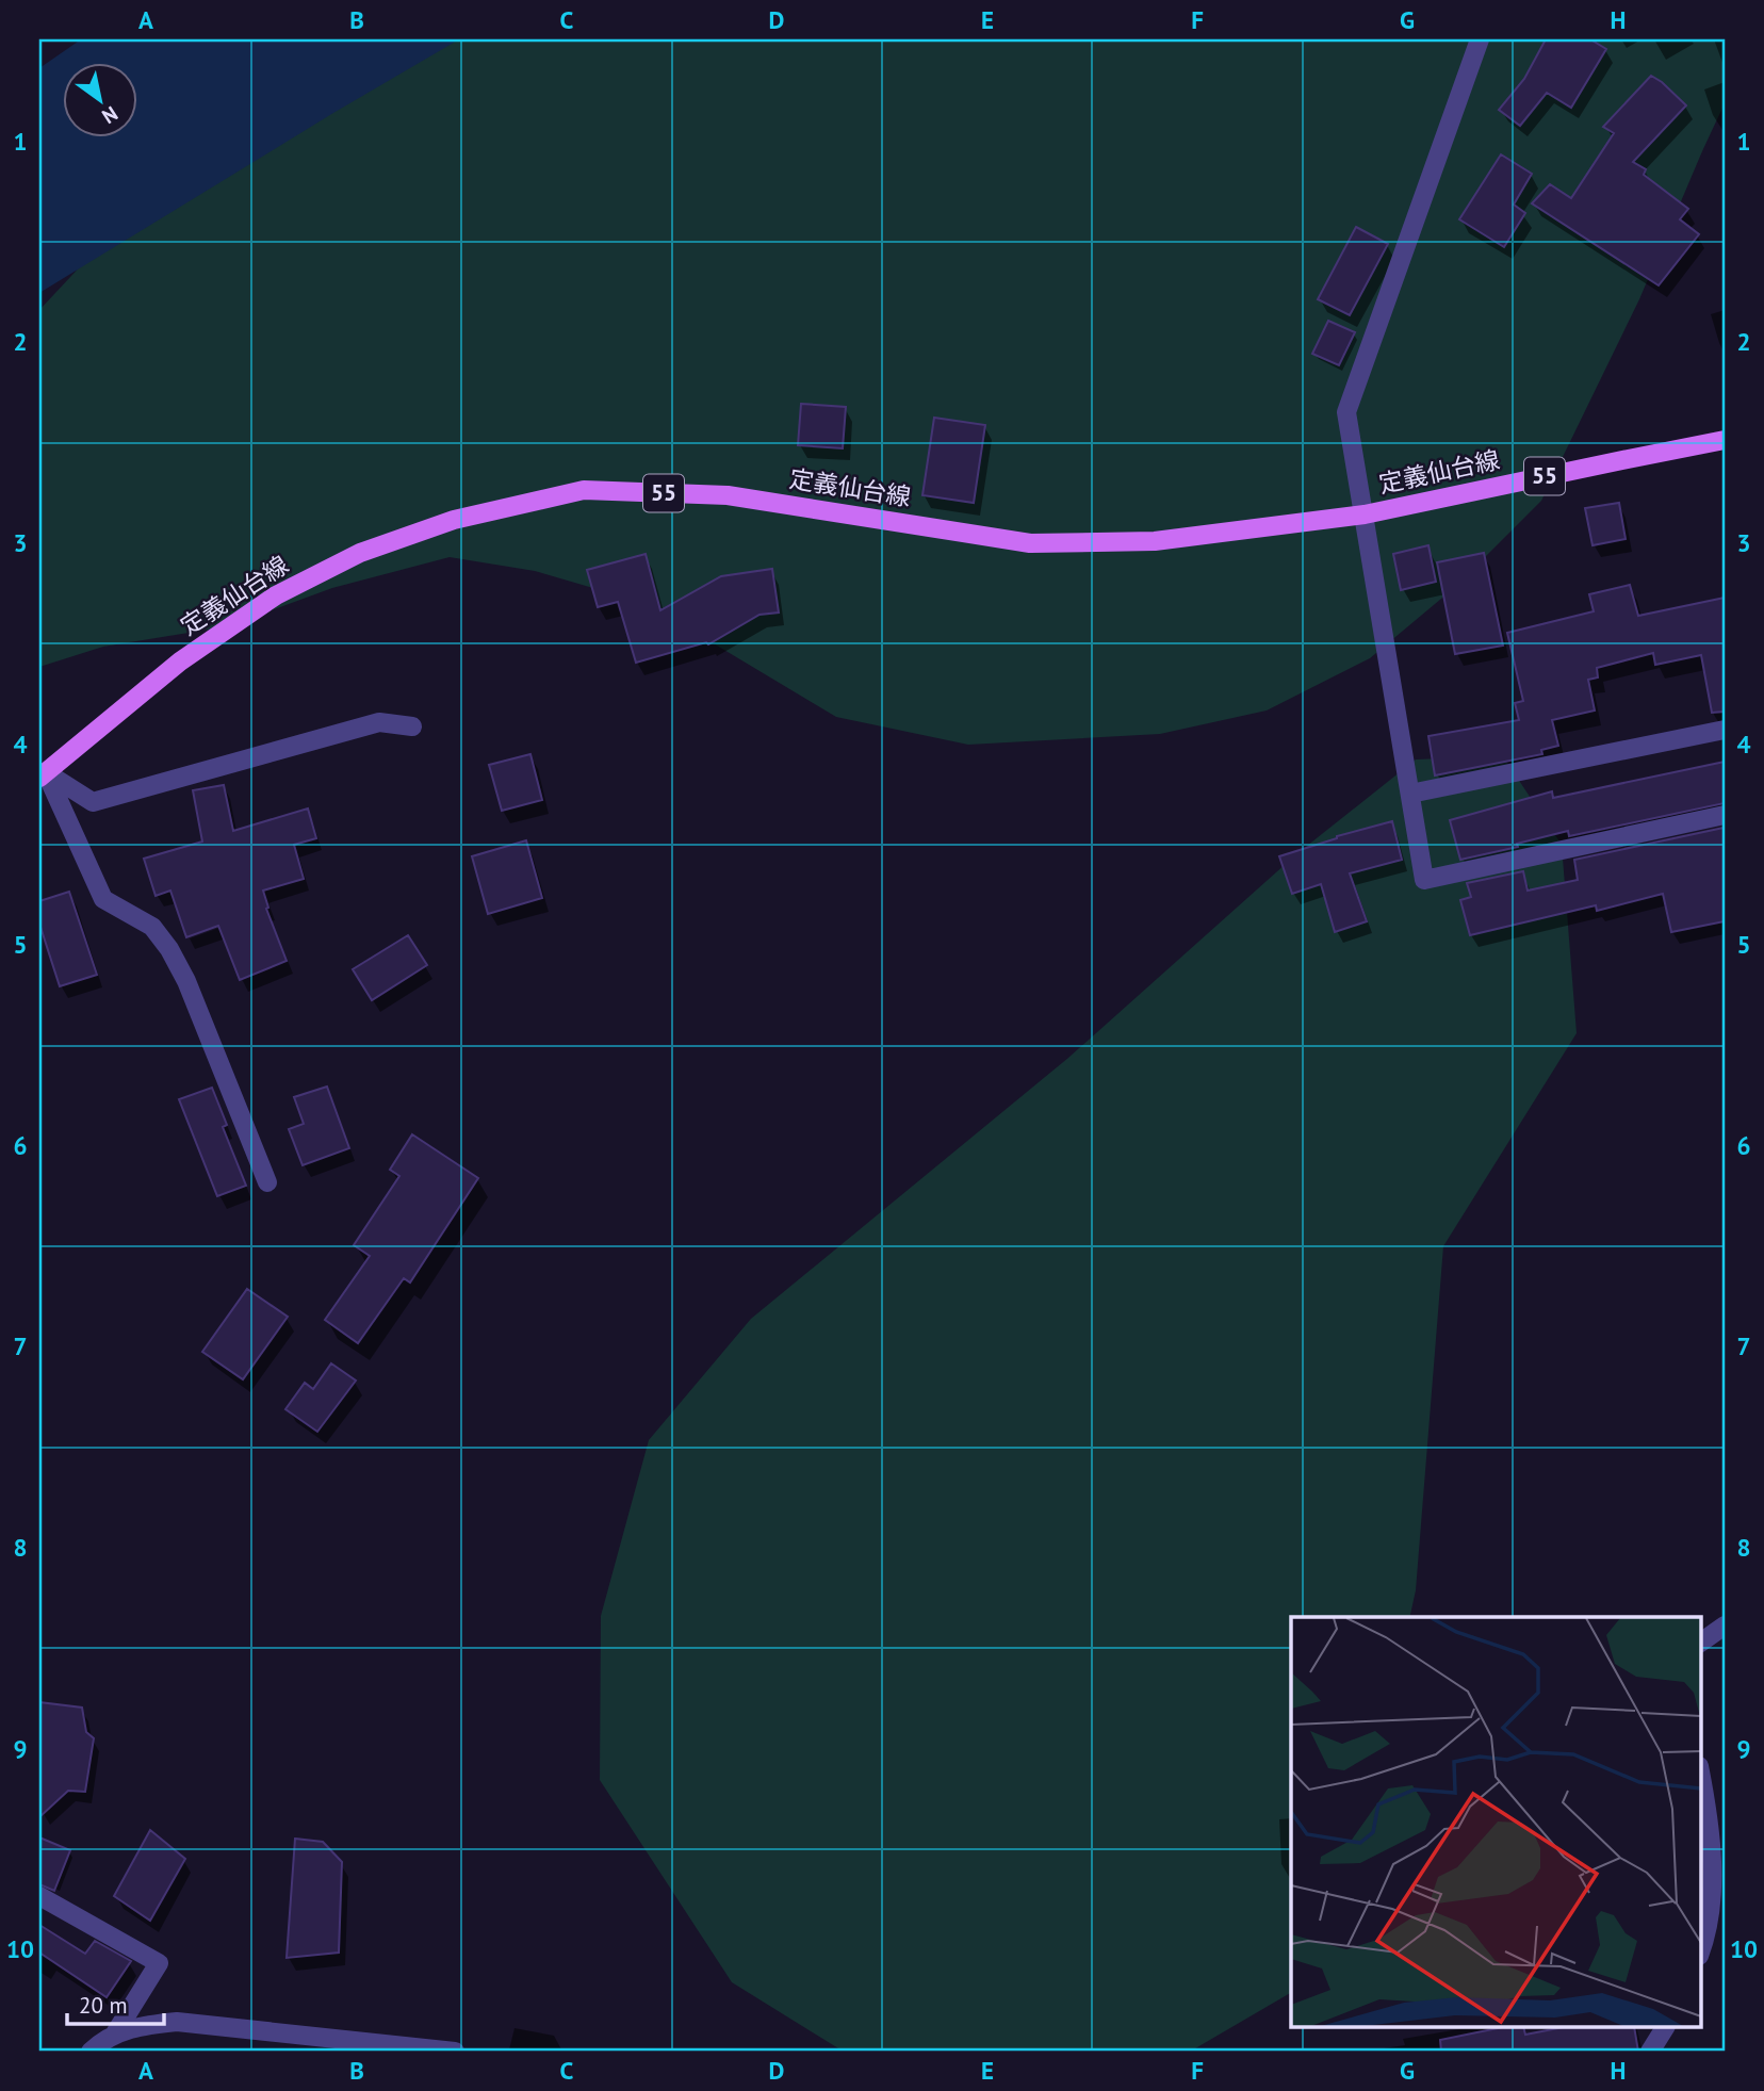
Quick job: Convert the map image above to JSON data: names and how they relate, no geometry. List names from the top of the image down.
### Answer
{
  "streets": {
    "main road": ["定義仙台線", "55"]
  },
  "scale_bar": "20 m",
  "north": "bottom right",
  "grid": {
    "columns": [
      "A",
      "B",
      "C",
      "D",
      "E",
      "F",
      "G",
      "H"
    ],
    "rows": [
      "1",
      "2",
      "3",
      "4",
      "5",
      "6",
      "7",
      "8",
      "9",
      "10"
    ]
  }
}
